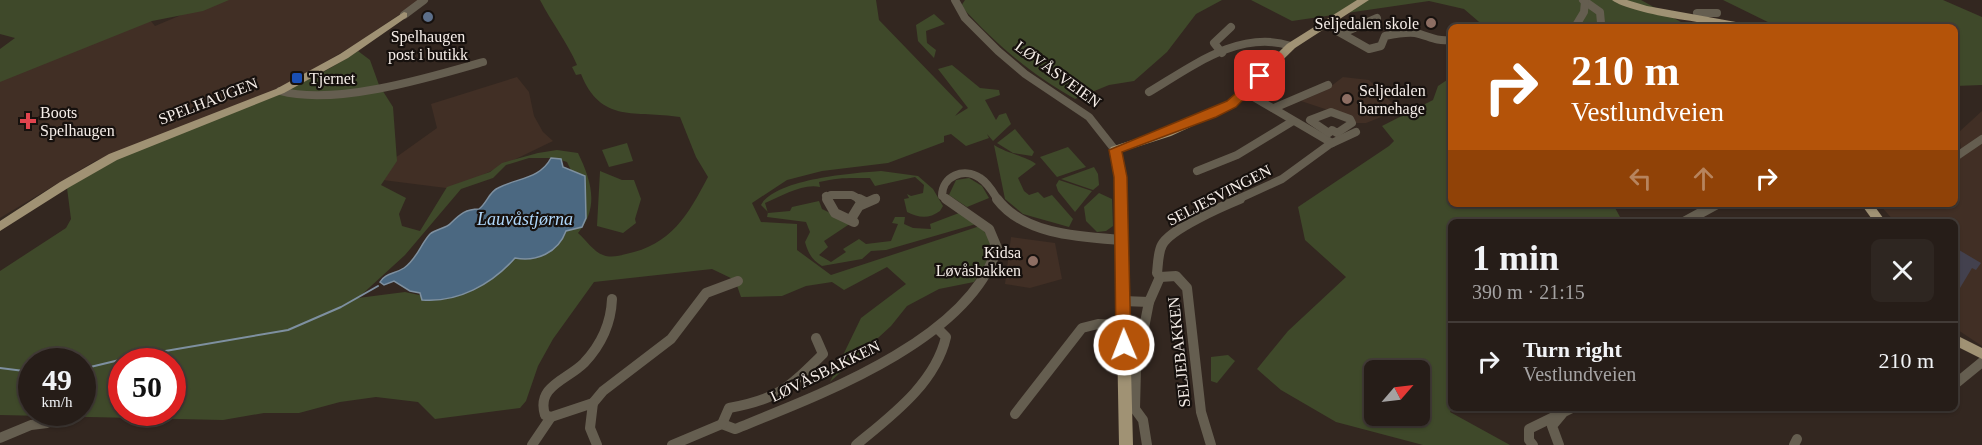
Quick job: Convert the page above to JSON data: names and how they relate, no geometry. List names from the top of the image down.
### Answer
{
  "streets": {
    "main road": ["LØVÅSVEIEN", "SPELHAUGEN"],
    "street": ["SELJESVINGEN", "SELJEBAKKEN", "LØVÅSBAKKEN"]
  },
  "crossings": [
    ["LØVÅSVEIEN", "LØVÅSBAKKEN"],
    ["SELJESVINGEN", "SELJEBAKKEN"]
  ],
  "water": ["Lauvåstjørna"],
  "places": {
    "other": [
      "Spelhaugen post i butikk",
      "Seljedalen skole",
      "Seljedalen barnehage",
      "Kidsa Løvåsbakken"
    ],
    "transit": ["Tjernet"],
    "health": ["Boots Spelhaugen"]
  },
  "north": "top right",
  "page": {
    "turn": ["210 m", "Vestlundveien"],
    "heading": ["1 min", "390 m · 21:15"],
    "list": [
      {
        "name": "Turn right",
        "note": "Vestlundveien",
        "value": "210 m"
      }
    ],
    "speed": "49 km/h",
    "limit": "50"
  }
}
